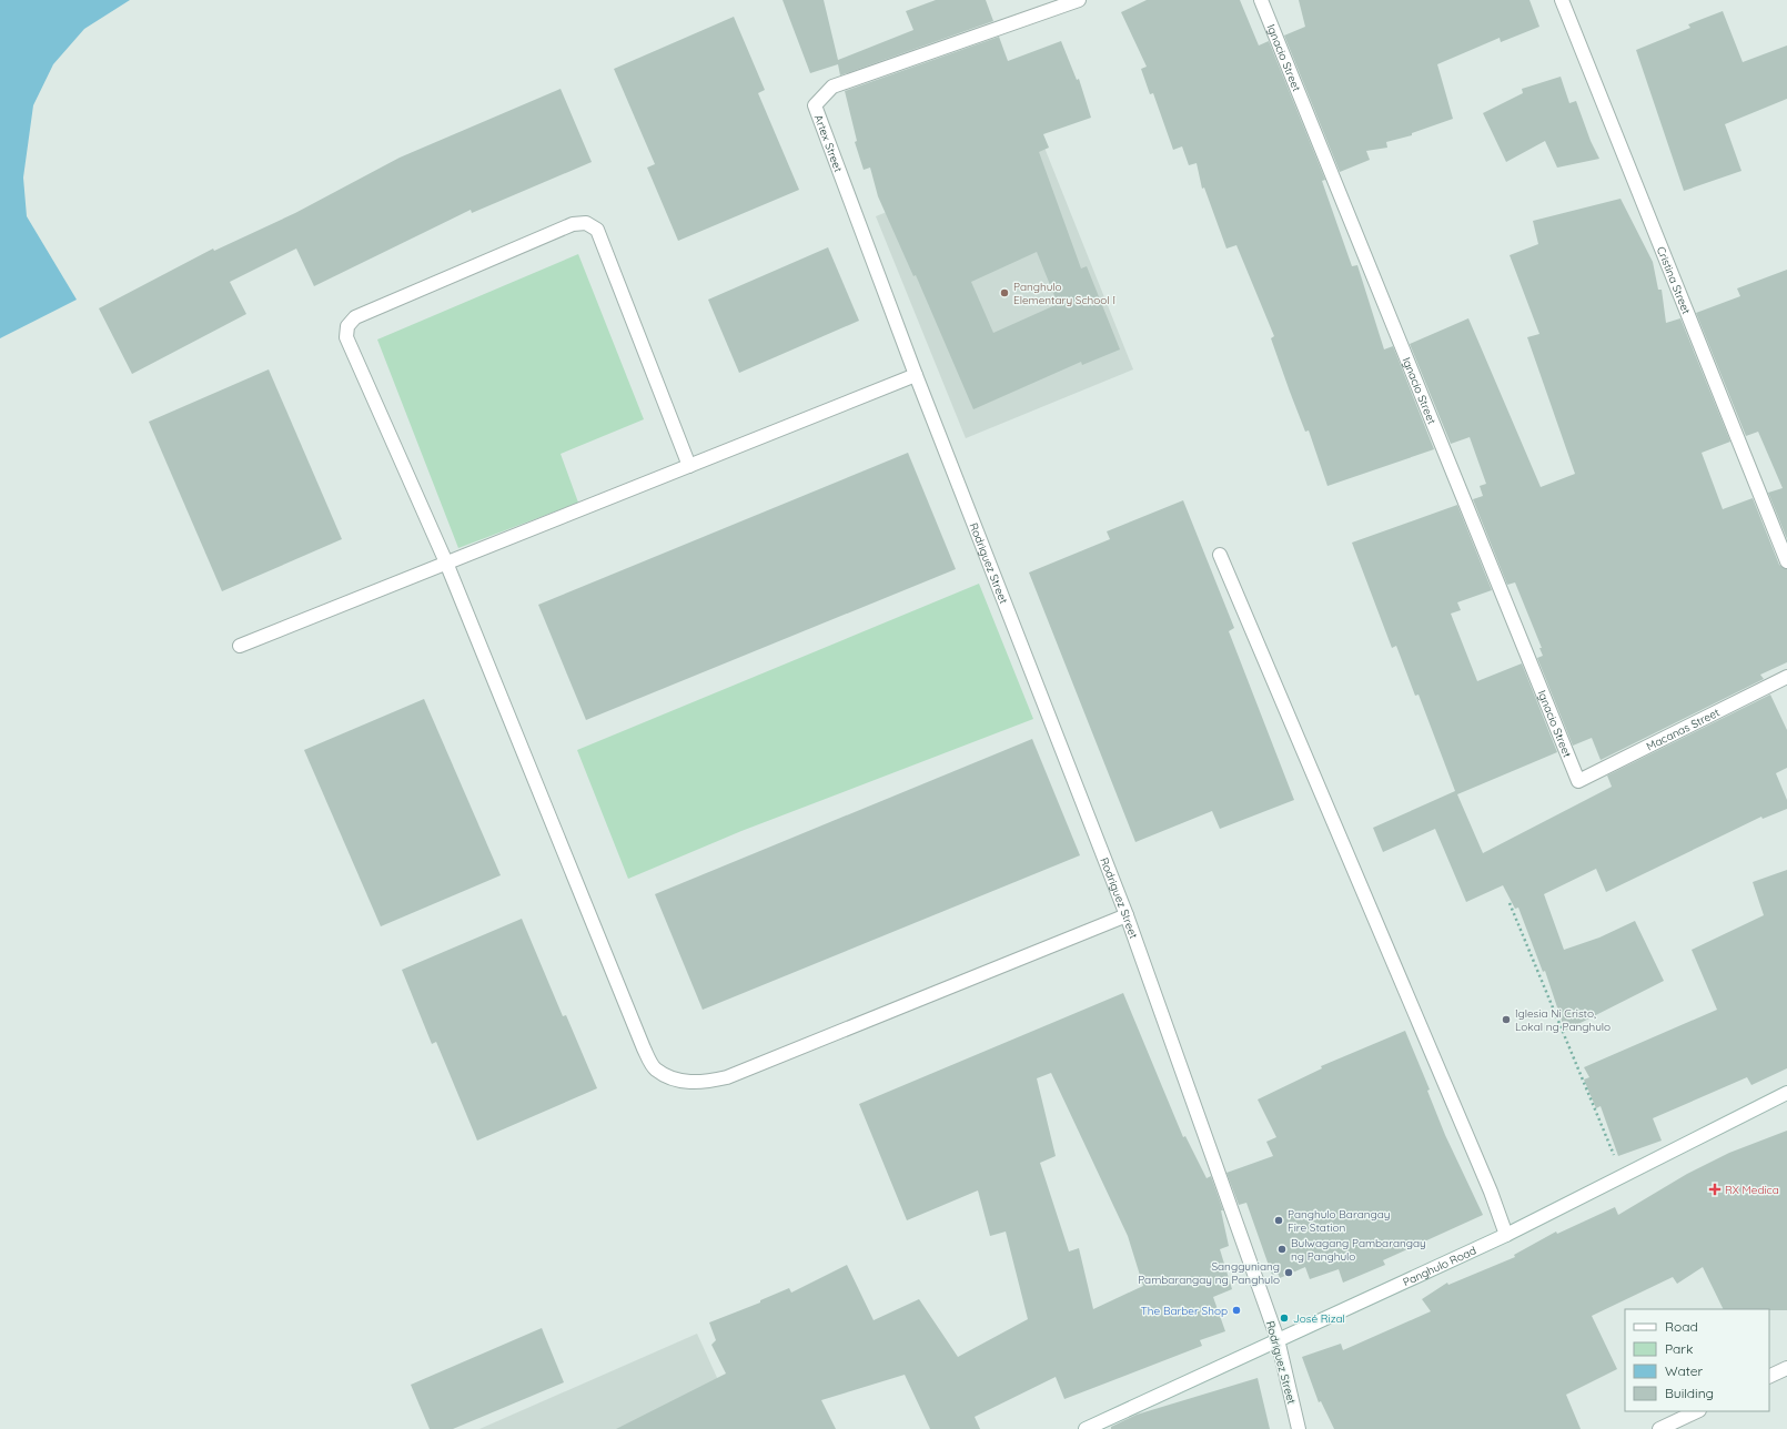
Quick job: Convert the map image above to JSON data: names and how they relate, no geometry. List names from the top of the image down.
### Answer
{
  "streets": {
    "street": [
      "Ignacio Street",
      "Artex Street",
      "Cristina Street",
      "Rodriguez Street",
      "Macanas Street",
      "Panghulo Road"
    ]
  },
  "crossings": [
    ["Ignacio Street", "Macanas Street"],
    ["Artex Street", "Rodriguez Street"],
    ["Rodriguez Street", "Panghulo Road"]
  ],
  "places": {
    "other": [
      "Panghulo Elementary School I",
      "Iglesia Ni Cristo, Lokal ng Panghulo",
      "Panghulo Barangay Fire Station",
      "Bulwagang Pambarangay ng Panghulo",
      "Sangguniang Pambarangay ng Panghulo",
      "The Barber Shop",
      "José Rizal"
    ],
    "health": ["RX Medica"]
  },
  "legend": [
    "Road",
    "Park",
    "Water",
    "Building"
  ]
}
